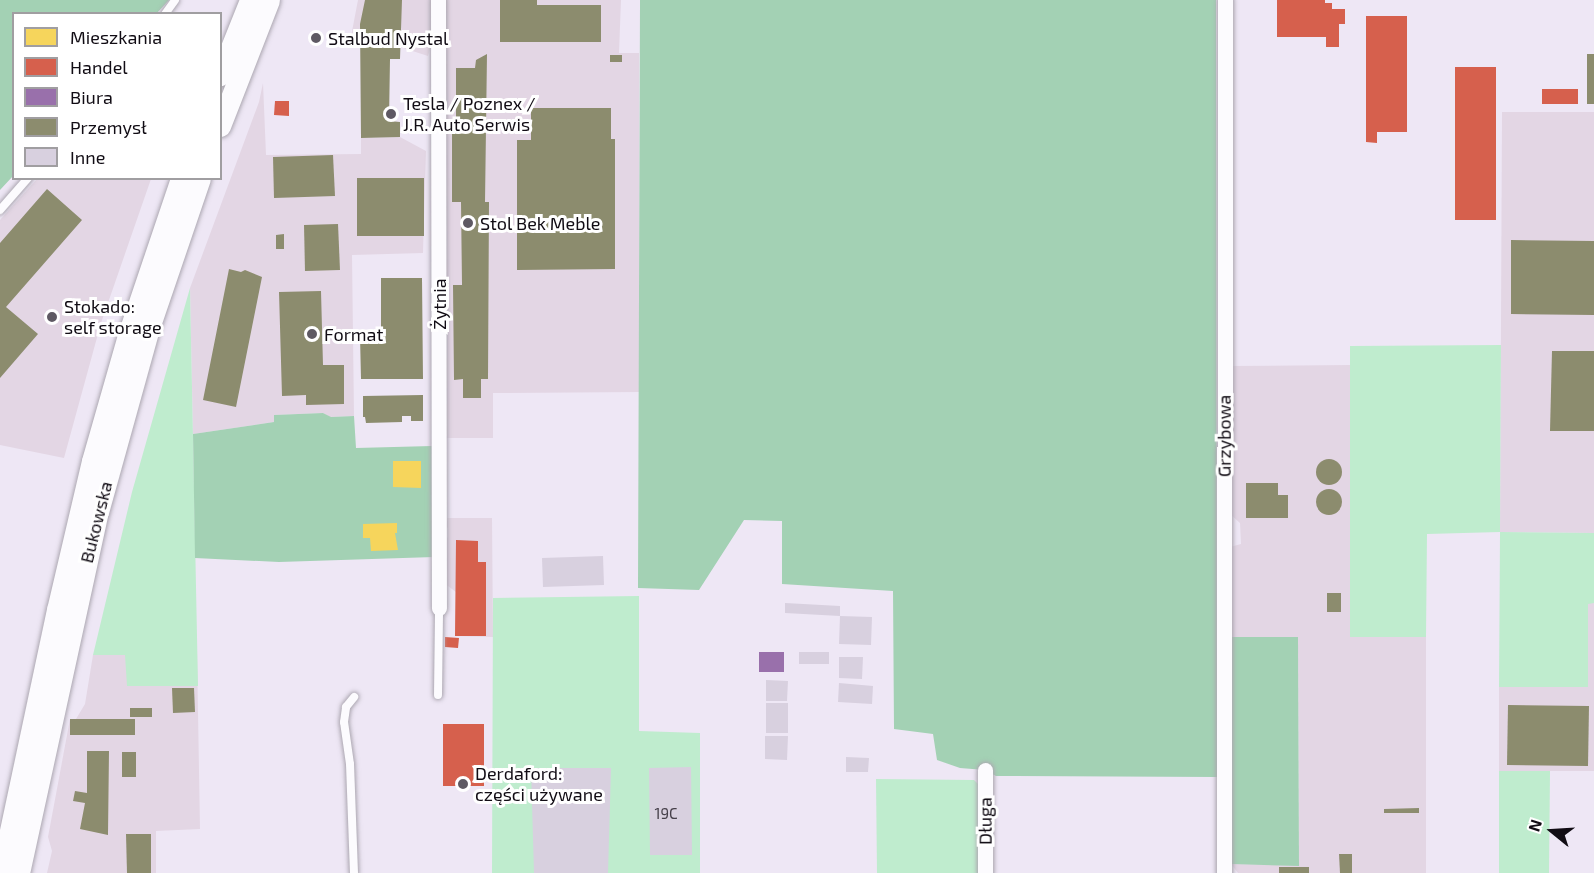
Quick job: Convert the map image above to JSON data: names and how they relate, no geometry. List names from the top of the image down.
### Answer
{
  "streets": {
    "main road": ["Bukowska"],
    "street": ["Żytnia", "Grzybowa", "Długa"]
  },
  "places": [
    "Stalbud Nystal",
    "Tesla / Poznex / J.R. Auto Serwis",
    "Stol Bek Meble",
    "Stokado: self storage",
    "Format",
    "Derdaford: części używane"
  ],
  "house_numbers": ["19C"],
  "legend": [
    "Mieszkania",
    "Handel",
    "Biura",
    "Przemysł",
    "Inne"
  ],
  "north": "left"
}
